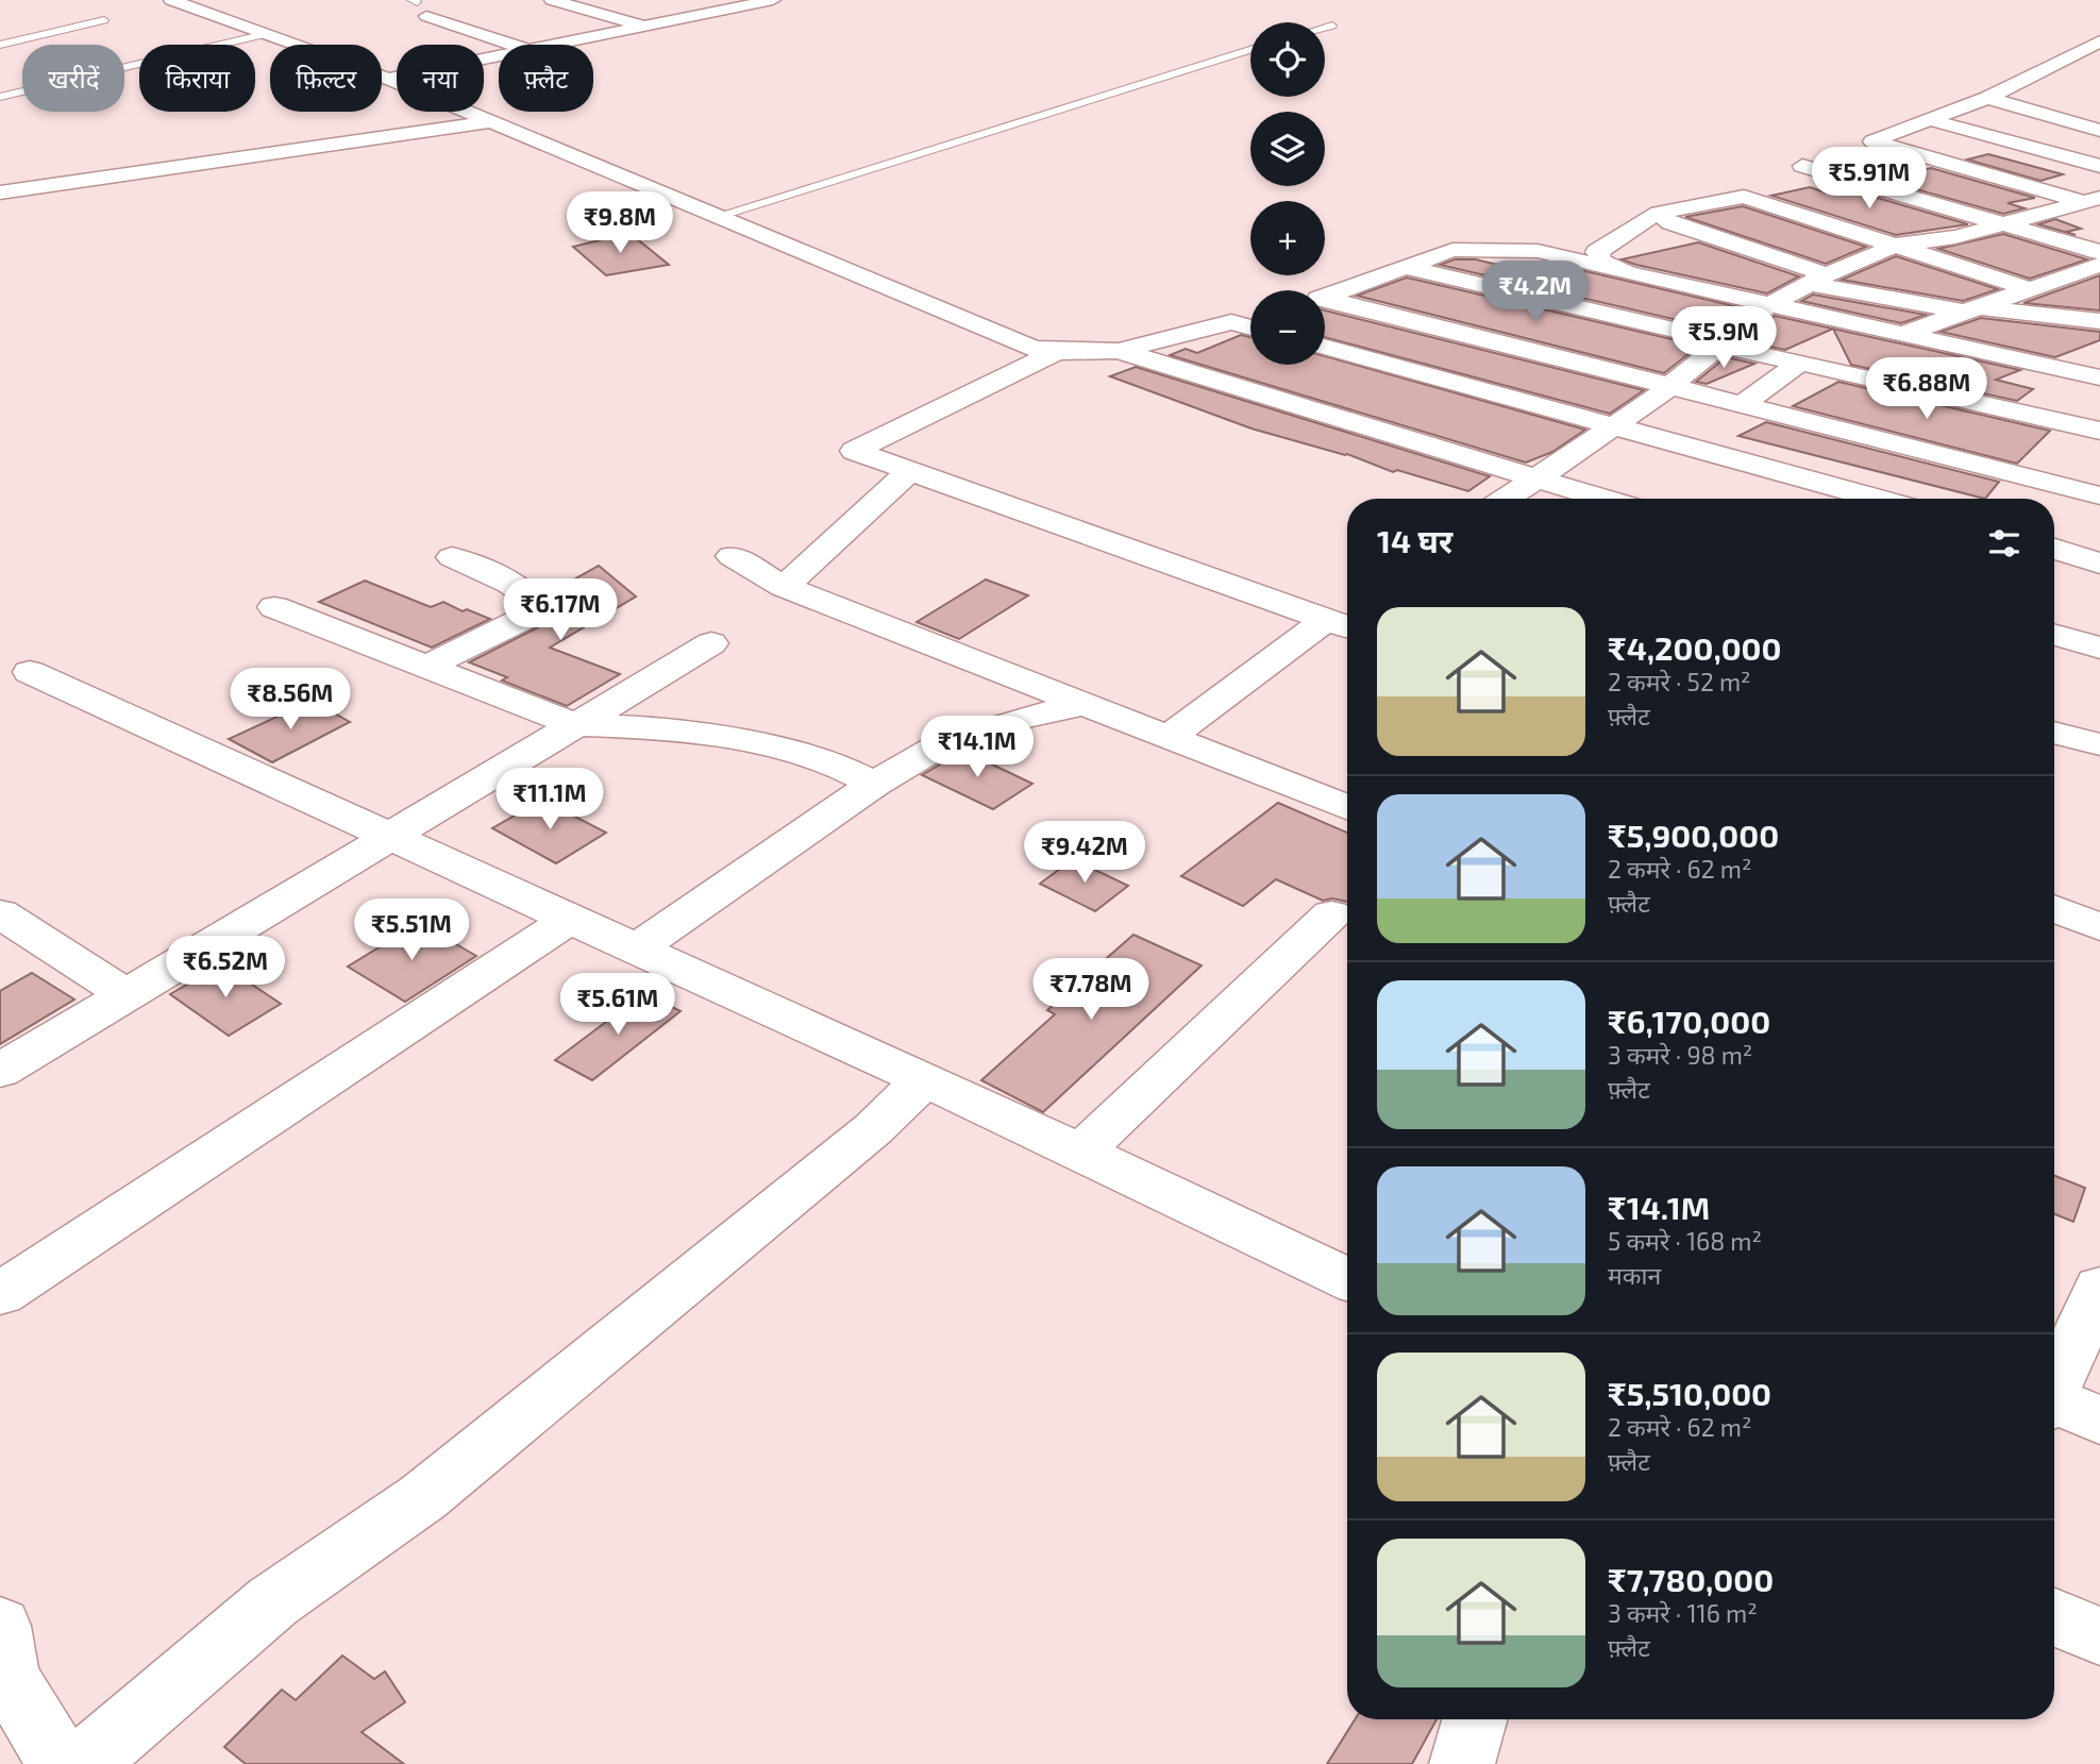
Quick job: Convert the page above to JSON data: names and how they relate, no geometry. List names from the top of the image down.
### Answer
{
  "page": {
    "map_buttons": ["+", "−"],
    "chip": [
      "खरीदें",
      "किराया",
      "फ़िल्टर",
      "नया",
      "फ़्लैट"
    ],
    "price": [
      "₹5.91M",
      "₹9.8M",
      "₹4.2M",
      "₹5.9M",
      "₹6.88M",
      "₹6.17M",
      "₹8.56M",
      "₹14.1M",
      "₹11.1M",
      "₹9.42M",
      "₹5.51M",
      "₹6.52M",
      "₹7.78M",
      "₹5.61M"
    ],
    "heading": "14 घर",
    "list": [
      {
        "name": "₹4,200,000",
        "note": "2 कमरे · 52 m² · फ़्लैट"
      },
      {
        "name": "₹5,900,000",
        "note": "2 कमरे · 62 m² · फ़्लैट"
      },
      {
        "name": "₹6,170,000",
        "note": "3 कमरे · 98 m² · फ़्लैट"
      },
      {
        "name": "₹14.1M",
        "note": "5 कमरे · 168 m² · मकान"
      },
      {
        "name": "₹5,510,000",
        "note": "2 कमरे · 62 m² · फ़्लैट"
      },
      {
        "name": "₹7,780,000",
        "note": "3 कमरे · 116 m² · फ़्लैट"
      }
    ]
  }
}
